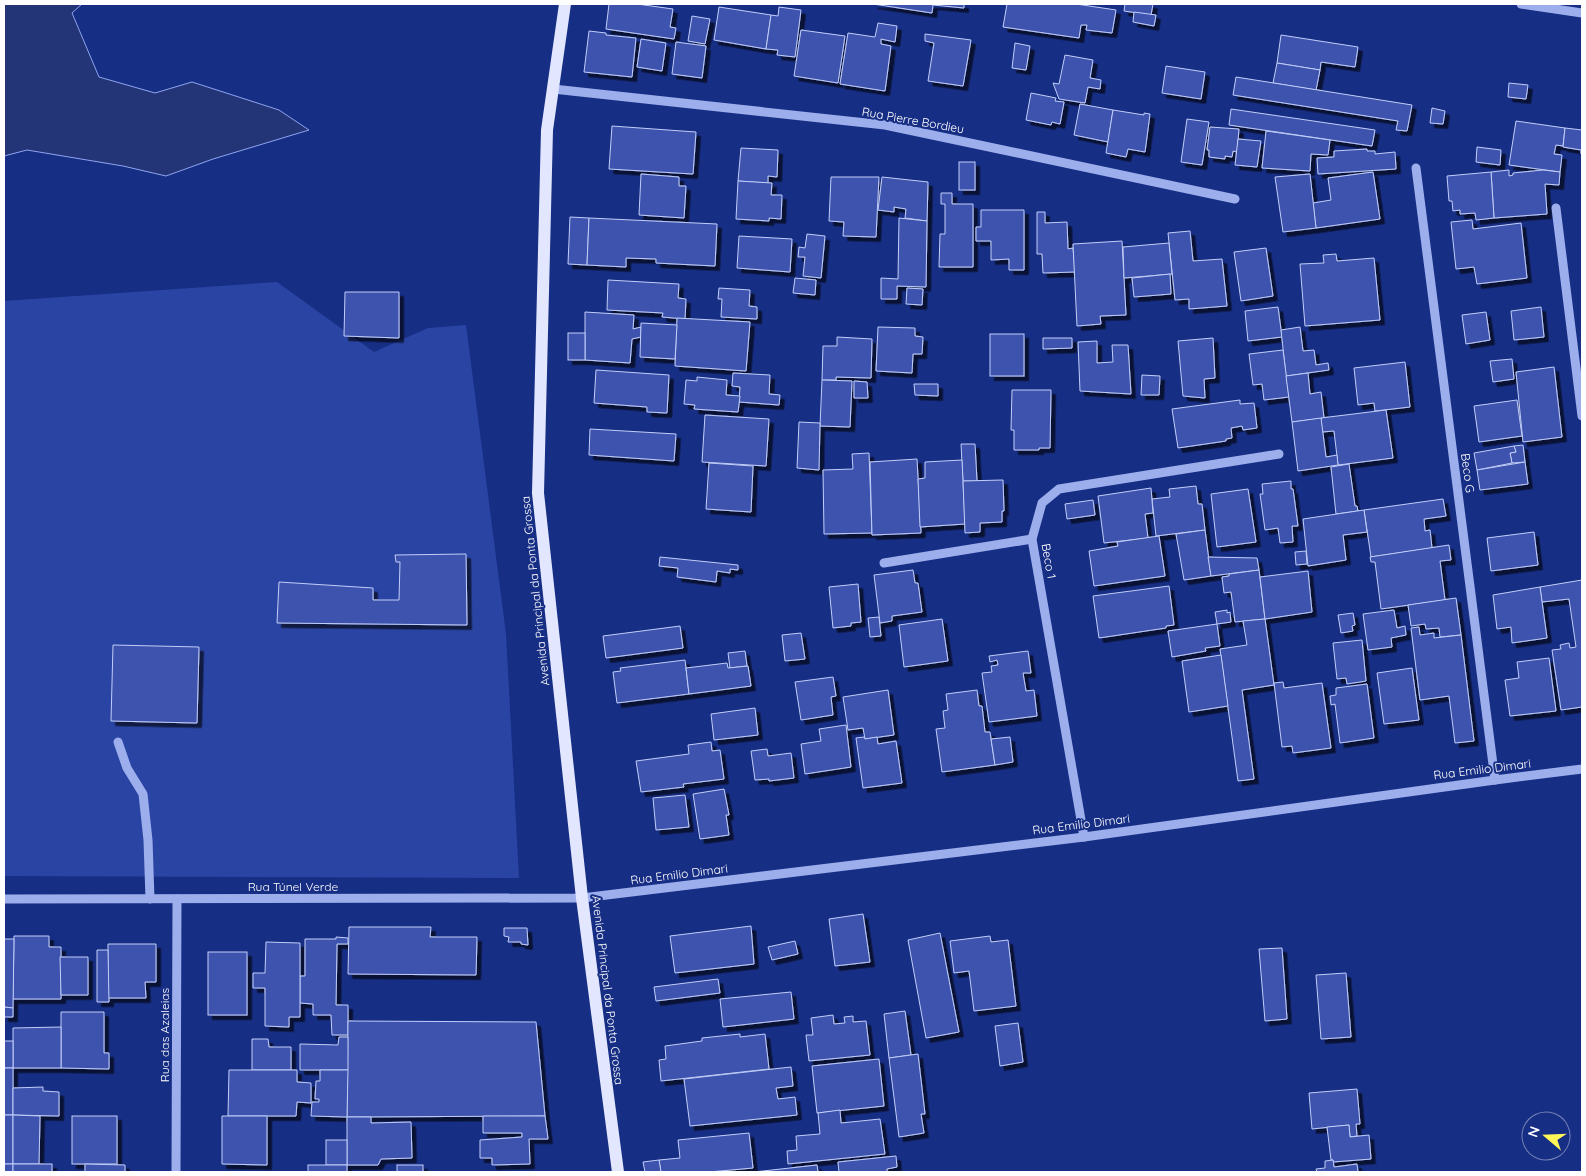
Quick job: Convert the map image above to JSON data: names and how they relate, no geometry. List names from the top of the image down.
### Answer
{
  "streets": {
    "main road": ["Avenida Principal da Ponta Grossa"],
    "street": [
      "Rua Pierre Bordieu",
      "Beco G",
      "Beco 1",
      "Rua Emilio Dimari",
      "Rua Túnel Verde",
      "Rua das Azaleias"
    ]
  },
  "crossings": [
    ["Rua Pierre Bordieu", "Avenida Principal da Ponta Grossa"],
    ["Beco G", "Rua Emilio Dimari"],
    ["Beco 1", "Rua Emilio Dimari"],
    ["Avenida Principal da Ponta Grossa", "Rua Emilio Dimari"],
    ["Avenida Principal da Ponta Grossa", "Rua Túnel Verde"],
    ["Rua Emilio Dimari", "Rua Túnel Verde"],
    ["Rua Túnel Verde", "Rua das Azaleias"]
  ],
  "north": "left"
}
